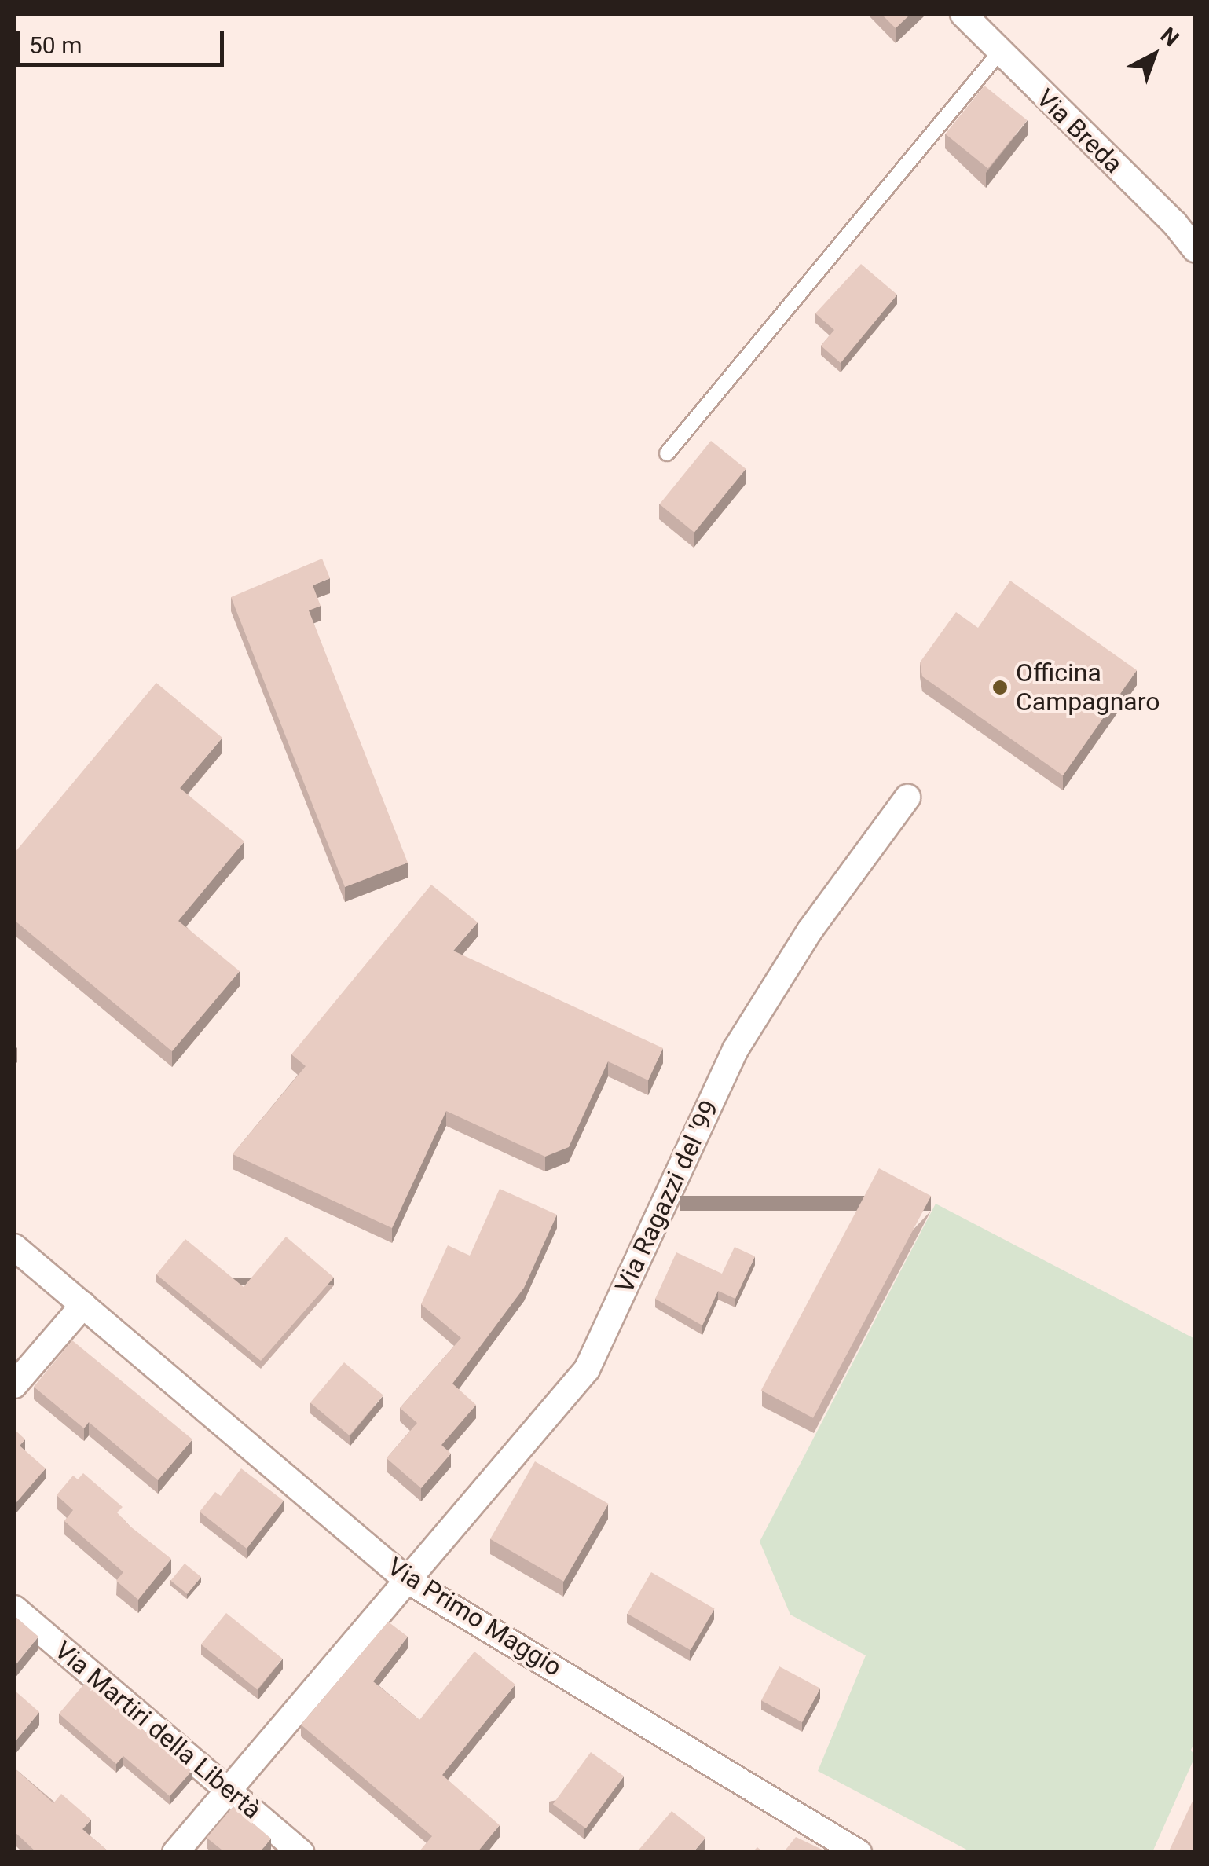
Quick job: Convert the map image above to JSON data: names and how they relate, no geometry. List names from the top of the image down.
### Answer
{
  "streets": {
    "street": [
      "Via Breda",
      "Via Ragazzi del '99",
      "Via Primo Maggio",
      "Via Martiri della Libertà"
    ]
  },
  "crossings": [
    ["Via Ragazzi del '99", "Via Primo Maggio"],
    ["Via Ragazzi del '99", "Via Martiri della Libertà"]
  ],
  "places": ["Officina Campagnaro"],
  "scale_bar": "50 m",
  "north": "top right"
}
